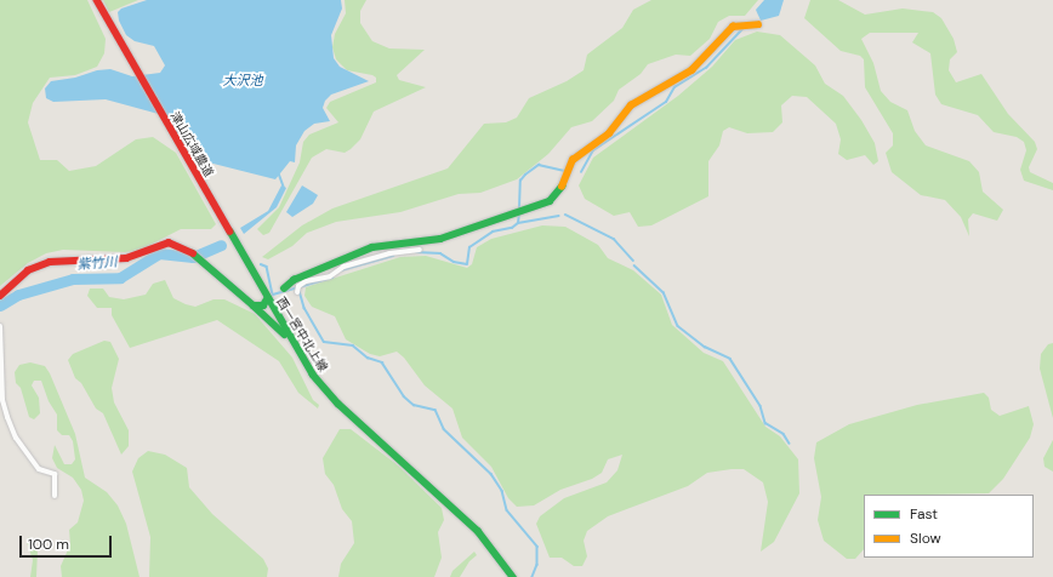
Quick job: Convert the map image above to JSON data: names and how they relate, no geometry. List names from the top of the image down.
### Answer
{
  "streets": {
    "street": ["津山広域農道", "西一宮中北上線"]
  },
  "crossings": [
    ["津山広域農道", "西一宮中北上線"]
  ],
  "water": ["大沢池", "紫竹川"],
  "legend": ["Fast", "Slow"],
  "scale_bar": "100 m"
}
